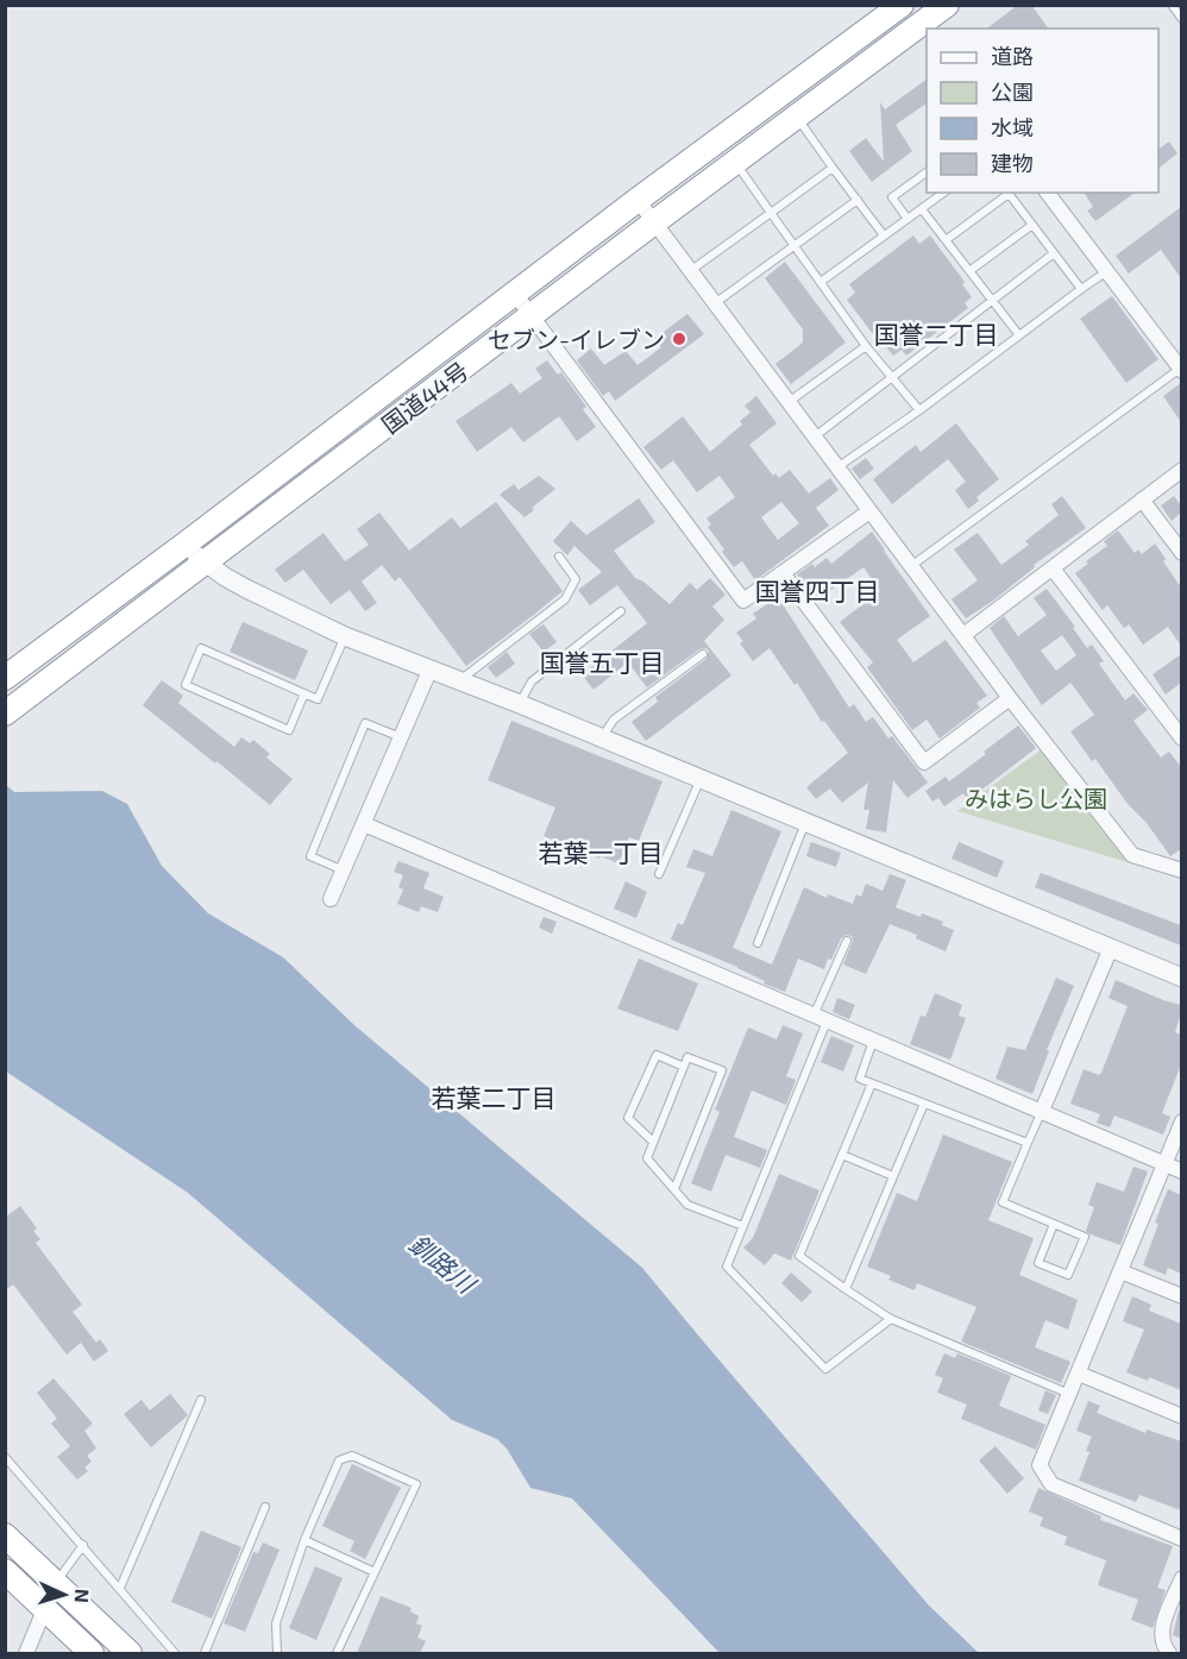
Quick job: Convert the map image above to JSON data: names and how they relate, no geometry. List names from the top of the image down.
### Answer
{
  "streets": {
    "highway": ["国道44号"]
  },
  "districts": [
    "国誉二丁目",
    "国誉四丁目",
    "国誉五丁目",
    "若葉一丁目",
    "若葉二丁目"
  ],
  "water": ["釧路川"],
  "parks": ["みはらし公園"],
  "places": ["セブン-イレブン"],
  "legend": [
    "道路",
    "公園",
    "水域",
    "建物"
  ],
  "north": "right"
}
